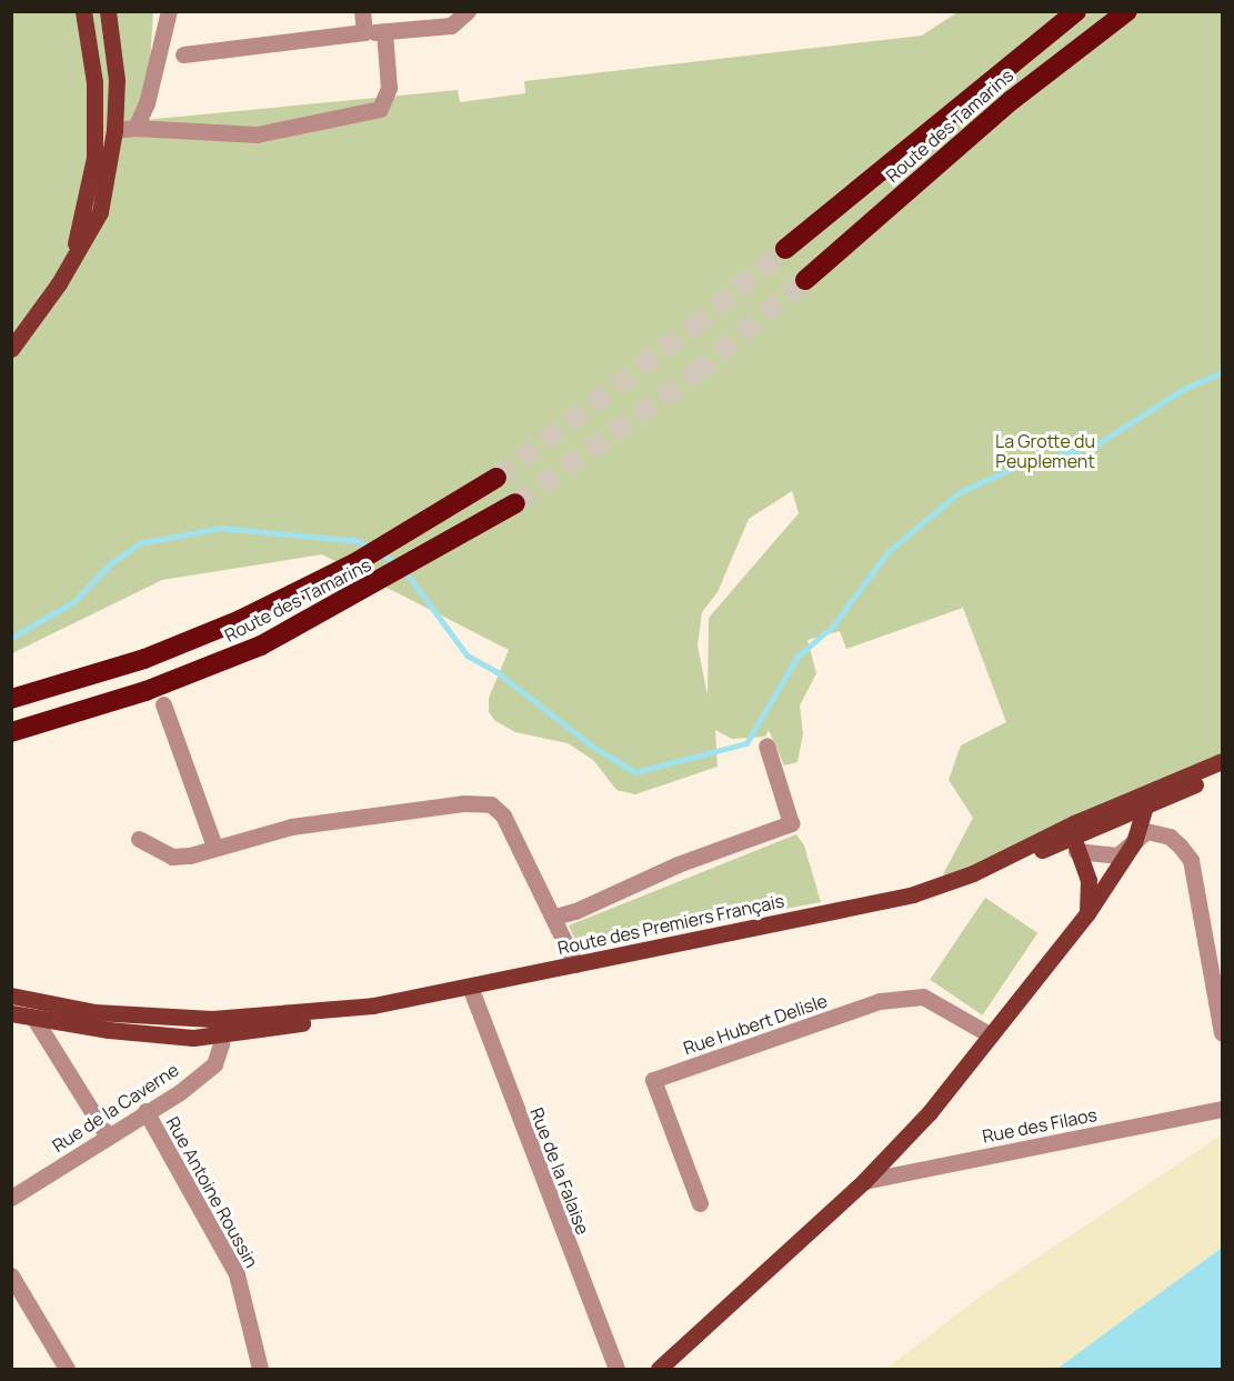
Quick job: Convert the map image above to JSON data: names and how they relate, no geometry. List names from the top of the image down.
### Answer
{
  "streets": {
    "highway": ["Route des Tamarins"],
    "main road": ["Route des Premiers Français"],
    "street": [
      "Rue Hubert Delisle",
      "Rue de la Caverne",
      "Rue des Filaos",
      "Rue de la Falaise",
      "Rue Antoine Roussin"
    ]
  },
  "crossings": [
    ["Route des Premiers Français", "Rue de la Caverne"],
    ["Route des Premiers Français", "Rue de la Falaise"],
    ["Rue de la Caverne", "Rue Antoine Roussin"]
  ],
  "parks": ["La Grotte du Peuplement"]
}
